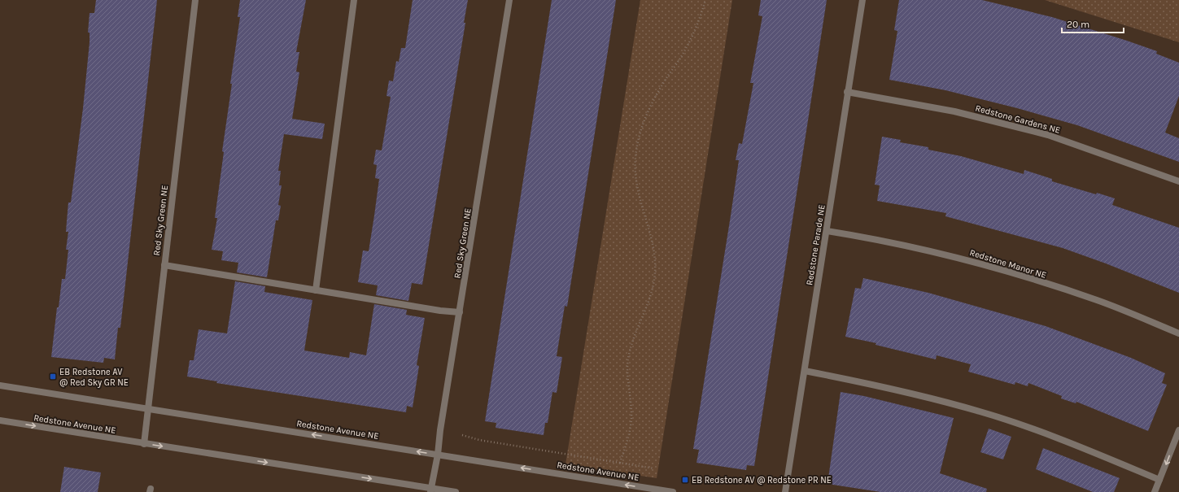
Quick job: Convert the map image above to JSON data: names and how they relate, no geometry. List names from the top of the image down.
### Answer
{
  "streets": {
    "street": [
      "Redstone Gardens NE",
      "Red Sky Green NE",
      "Redstone Parade NE",
      "Redstone Manor NE",
      "Redstone Avenue NE"
    ]
  },
  "crossings": [
    ["Redstone Gardens NE", "Redstone Parade NE"],
    ["Red Sky Green NE", "Redstone Avenue NE"],
    ["Redstone Parade NE", "Redstone Manor NE"]
  ],
  "places": {
    "transit": ["EB Redstone AV @ Red Sky GR NE", "EB Redstone AV @ Redstone PR NE"]
  },
  "scale_bar": "20 m"
}
